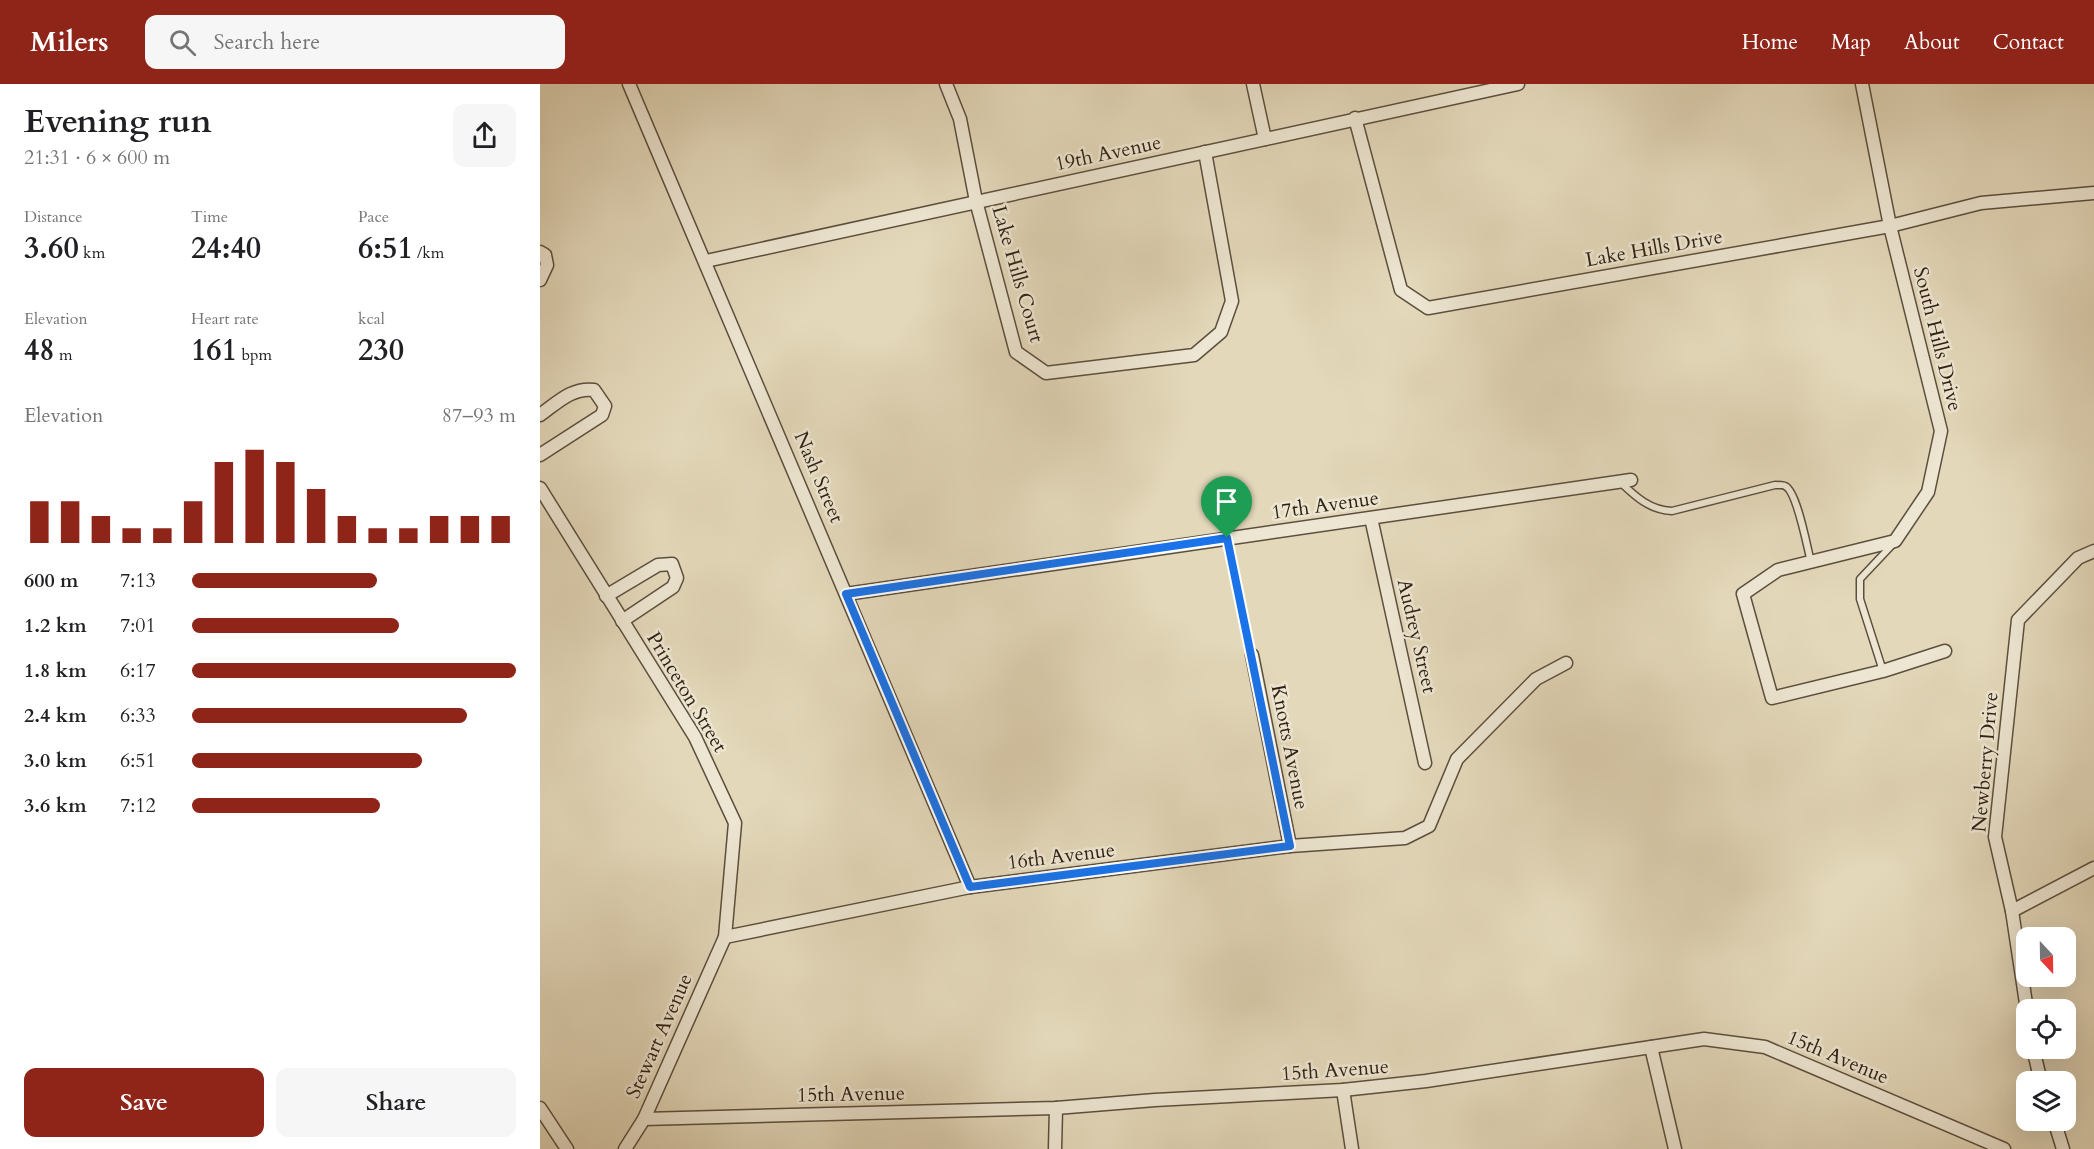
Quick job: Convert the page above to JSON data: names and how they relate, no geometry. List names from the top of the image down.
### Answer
{
  "streets": {
    "street": [
      "19th Avenue",
      "Lake Hills Drive",
      "Lake Hills Court",
      "South Hills Drive",
      "Nash Street",
      "17th Avenue",
      "Audrey Street",
      "Princeton Street",
      "Knotts Avenue",
      "Newberry Drive",
      "16th Avenue",
      "Stewart Avenue",
      "15th Avenue"
    ]
  },
  "crossings": [
    ["19th Avenue", "Lake Hills Drive"],
    ["19th Avenue", "Lake Hills Court"],
    ["19th Avenue", "Nash Street"],
    ["Lake Hills Drive", "South Hills Drive"],
    ["Nash Street", "17th Avenue"],
    ["Nash Street", "16th Avenue"],
    ["17th Avenue", "Audrey Street"],
    ["Princeton Street", "16th Avenue"],
    ["Princeton Street", "Stewart Avenue"],
    ["Knotts Avenue", "16th Avenue"],
    ["16th Avenue", "Stewart Avenue"],
    ["Stewart Avenue", "15th Avenue"]
  ],
  "north": "bottom",
  "page": {
    "header": "Milers",
    "search": "Search here",
    "nav": [
      "Home",
      "Map",
      "About",
      "Contact"
    ],
    "heading": ["Evening run", "21:31 · 6 × 600 m"],
    "stats": [
      ["Distance", "3.60 km"],
      ["Time", "24:40"],
      ["Pace", "6:51 /km"],
      ["Elevation", "48 m"],
      ["Heart rate", "161 bpm"],
      ["kcal", "230"]
    ],
    "chart": ["Elevation", "87–93 m"],
    "list": [
      {
        "name": "600 m",
        "note": "7:13"
      },
      {
        "name": "1.2 km",
        "note": "7:01"
      },
      {
        "name": "1.8 km",
        "note": "6:17"
      },
      {
        "name": "2.4 km",
        "note": "6:33"
      },
      {
        "name": "3.0 km",
        "note": "6:51"
      },
      {
        "name": "3.6 km",
        "note": "7:12"
      }
    ],
    "buttons": ["Save", "Share"]
  }
}
